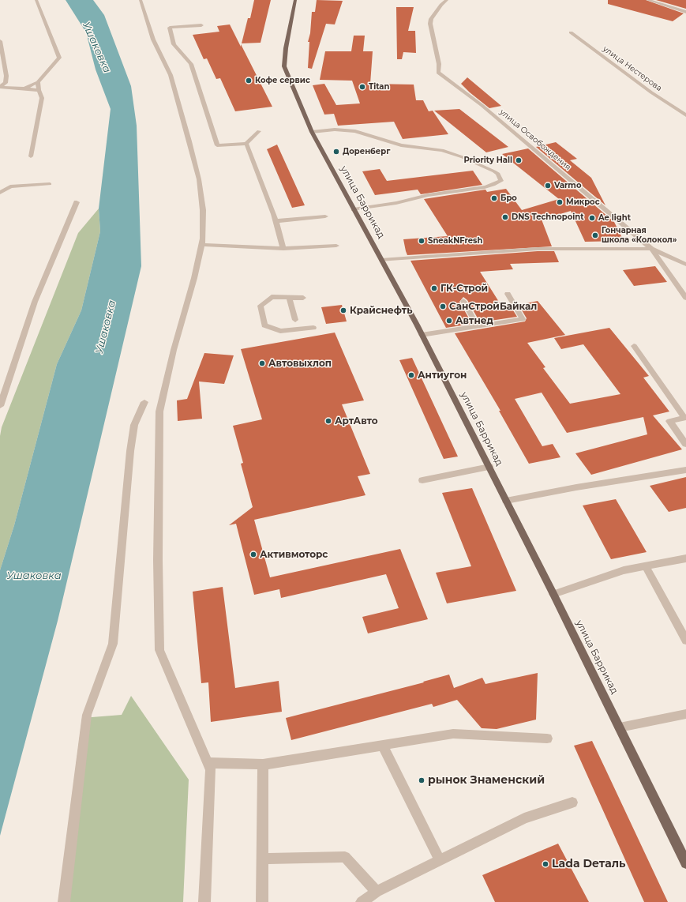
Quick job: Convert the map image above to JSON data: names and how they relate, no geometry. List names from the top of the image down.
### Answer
{
  "streets": {
    "main road": ["улица Баррикад"],
    "street": ["улица Нестерова", "улица Освобождения"]
  },
  "water": ["Ушаковка"],
  "places": [
    "Кофе сервис",
    "Titan",
    "Доренберг",
    "Priority Hall",
    "Varmo",
    "Бро",
    "Микрос",
    "DNS Technopoint",
    "Ae light",
    "Гончарная школа «Колокол»",
    "SneakNFresh",
    "ГК-Строй",
    "СанСтройБайкал",
    "Крайснефть",
    "Автнед",
    "Автовыхлоп",
    "Антиугон",
    "АртАвто",
    "Активмоторс",
    "рынок Знаменский",
    "Lada Dеталь"
  ]
}
